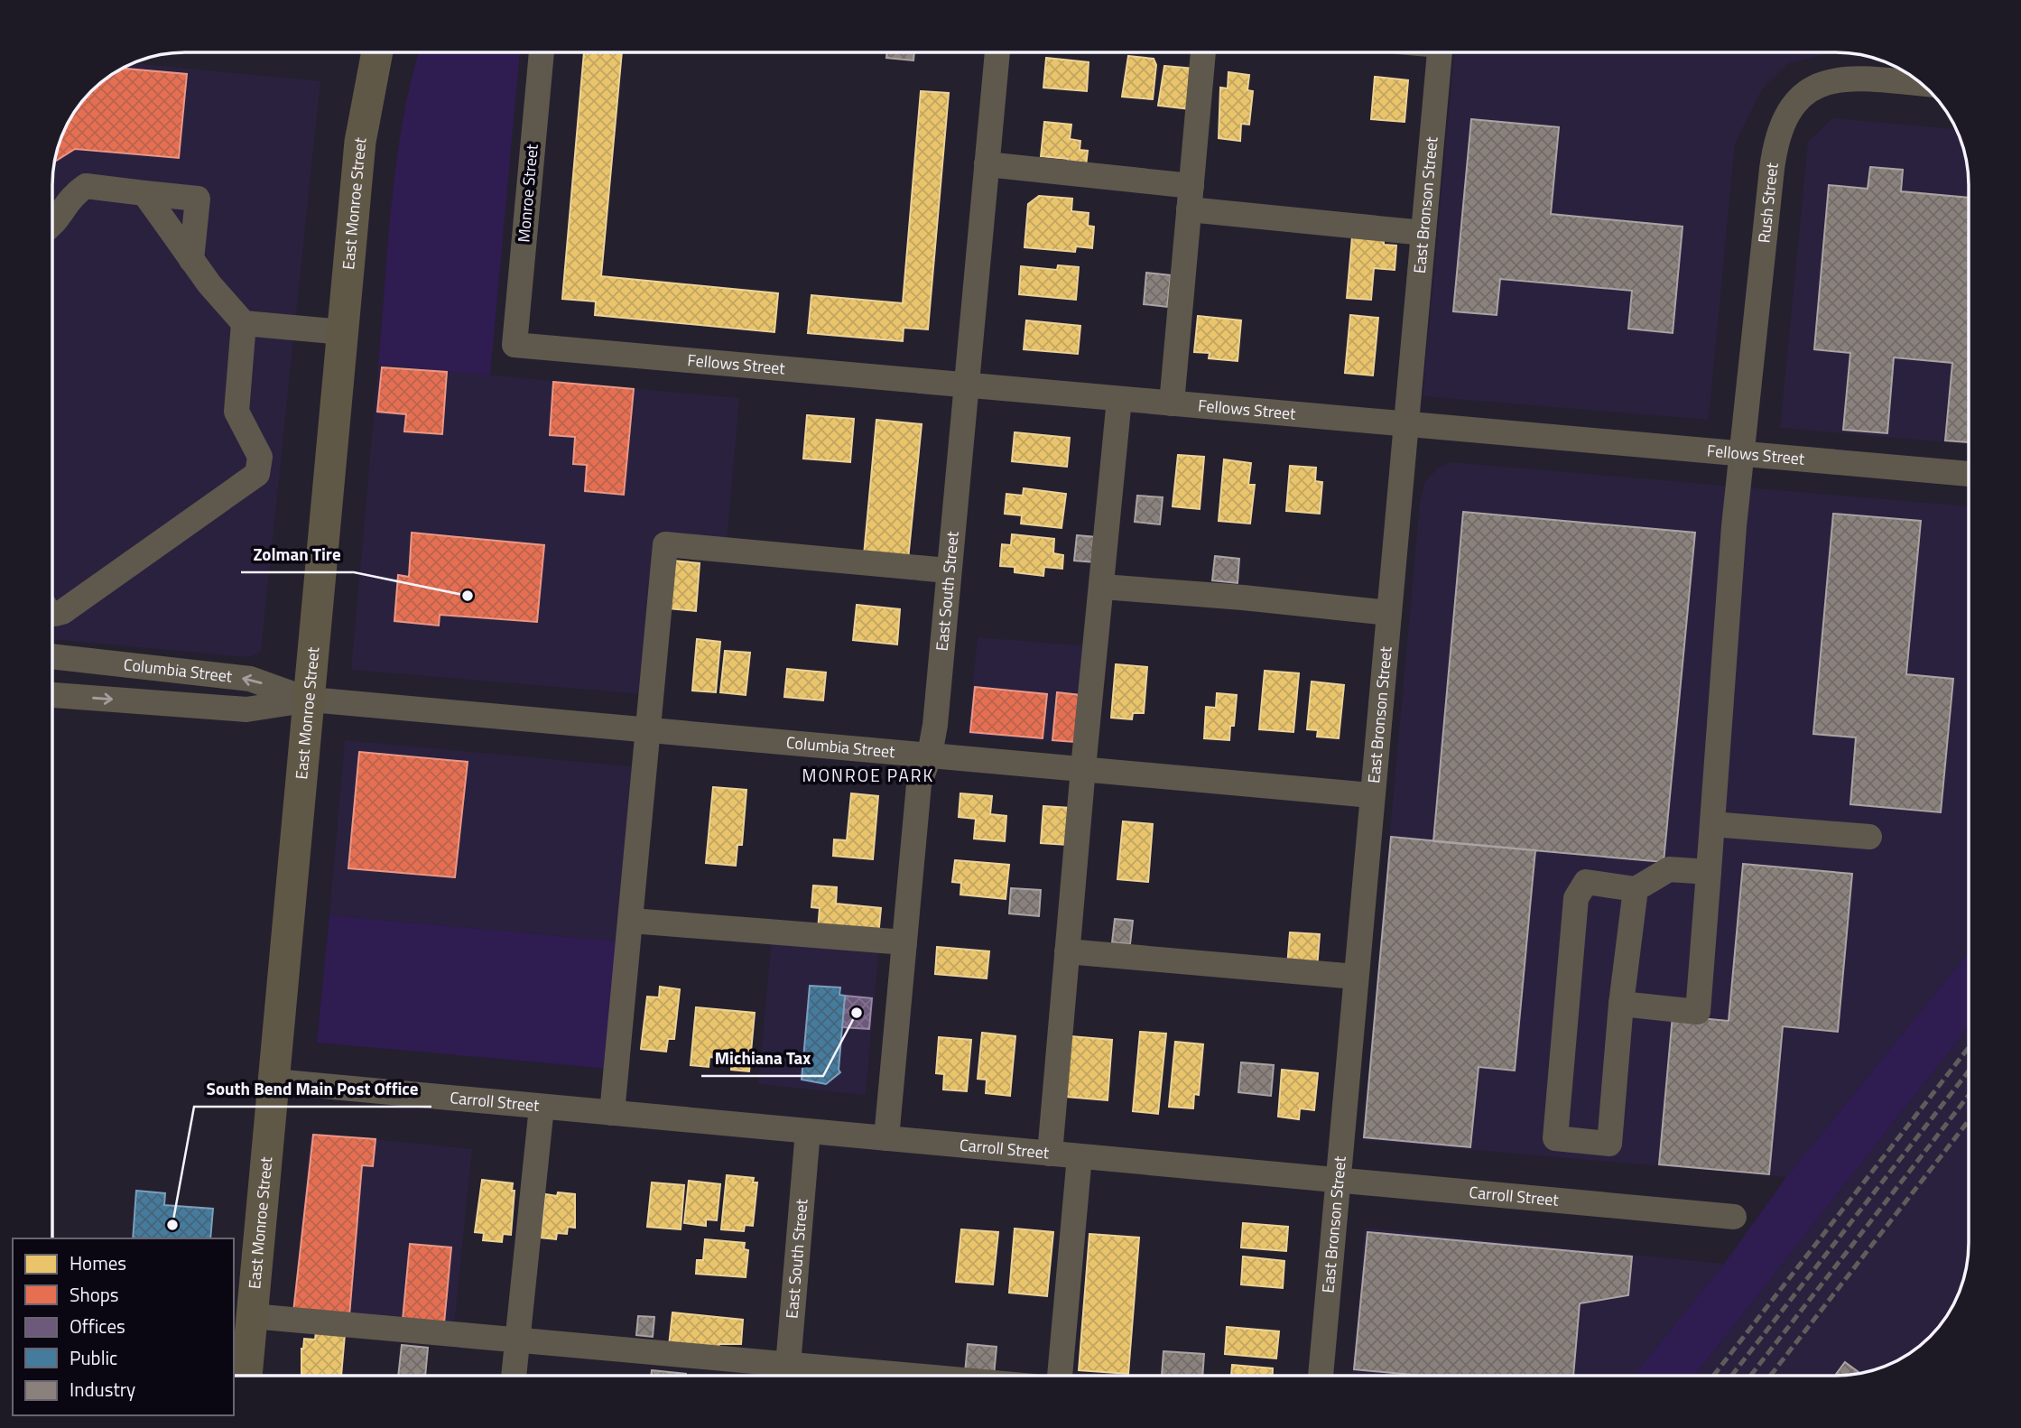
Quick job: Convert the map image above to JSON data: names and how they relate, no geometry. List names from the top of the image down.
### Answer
{
  "streets": {
    "main road": ["East Monroe Street"],
    "street": [
      "Monroe Street",
      "Rush Street",
      "East Bronson Street",
      "Fellows Street",
      "East South Street",
      "Columbia Street",
      "Carroll Street"
    ]
  },
  "crossings": [
    ["Monroe Street", "Fellows Street"],
    ["Rush Street", "Fellows Street"],
    ["East Monroe Street", "Columbia Street"],
    ["East Monroe Street", "Carroll Street"],
    ["East Bronson Street", "Fellows Street"],
    ["East Bronson Street", "Columbia Street"],
    ["East Bronson Street", "Carroll Street"],
    ["Fellows Street", "East South Street"],
    ["East South Street", "Columbia Street"],
    ["East South Street", "Carroll Street"]
  ],
  "districts": ["MONROE PARK"],
  "places": ["Zolman Tire", "Michiana Tax", "South Bend Main Post Office"],
  "legend": [
    "Homes",
    "Shops",
    "Offices",
    "Public",
    "Industry"
  ]
}
